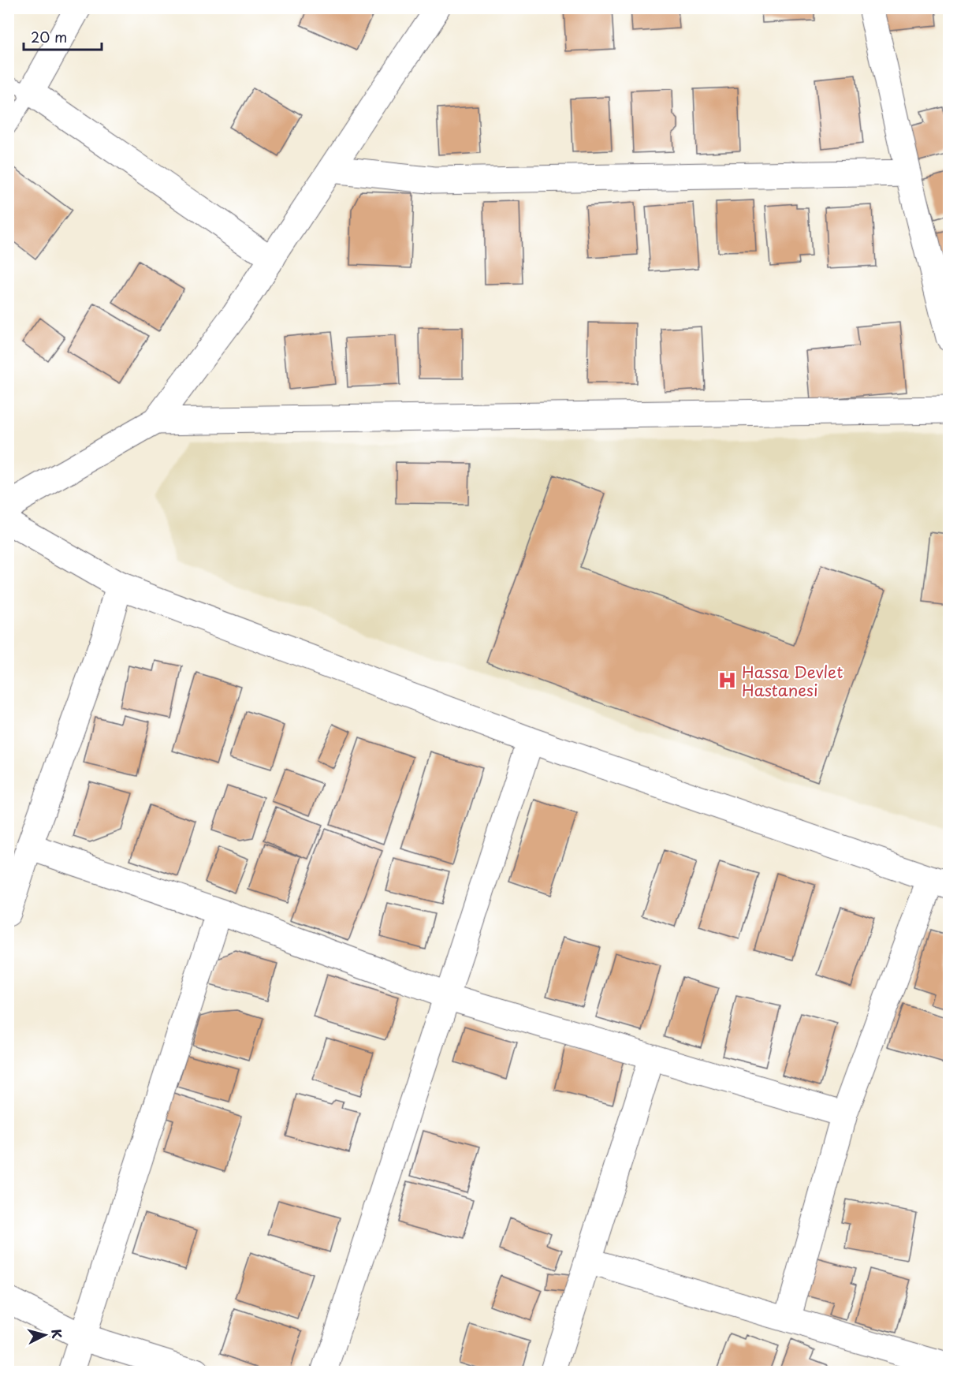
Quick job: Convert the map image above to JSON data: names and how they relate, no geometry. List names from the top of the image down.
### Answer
{
  "places": {
    "hospital": ["Hassa Devlet Hastanesi"]
  },
  "scale_bar": "20 m",
  "north": "right"
}
